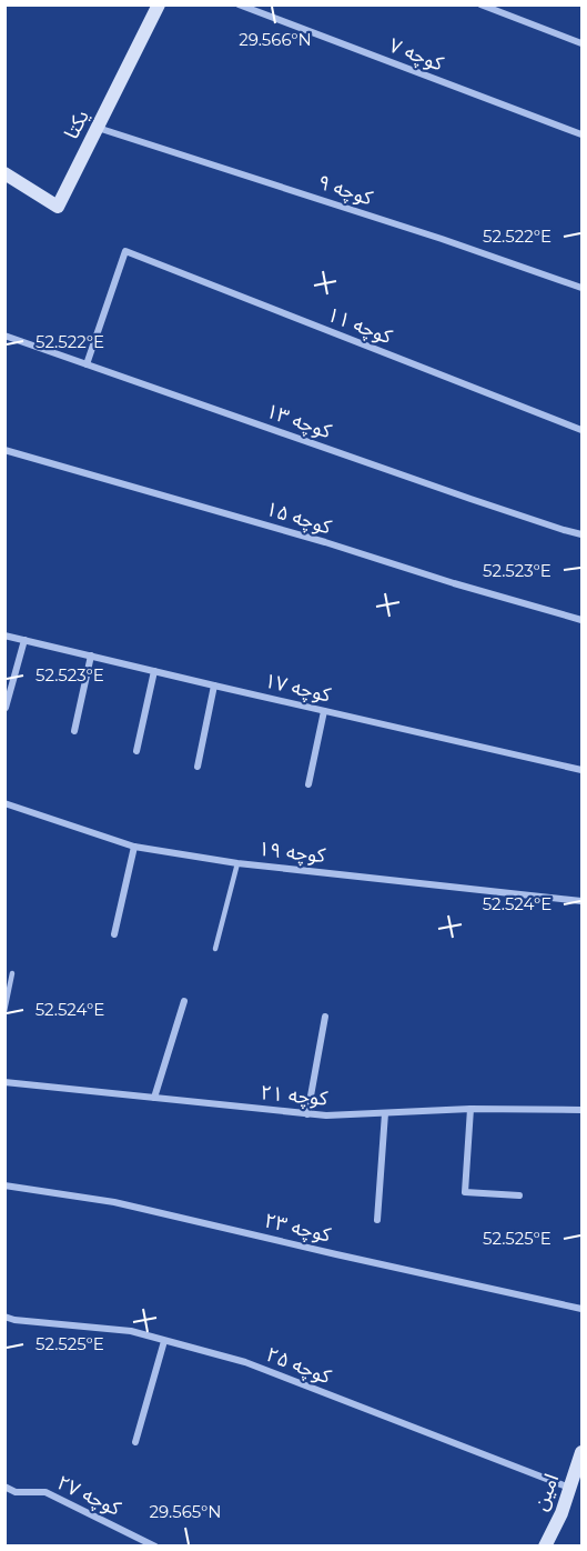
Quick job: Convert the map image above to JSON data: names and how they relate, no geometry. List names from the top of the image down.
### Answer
{
  "streets": {
    "street": [
      "کوچه ۷",
      "یکتا",
      "کوچه ۹",
      "کوچه ۱۱",
      "کوچه ۱۳",
      "کوچه ۱۵",
      "کوچه ۱۷",
      "کوچه ۱۹",
      "کوچه ۲۱",
      "کوچه ۲۳",
      "کوچه ۲۵",
      "امین",
      "کوچه ۲۷"
    ]
  },
  "crossings": [
    ["یکتا", "کوچه ۹"],
    ["کوچه ۱۱", "کوچه ۱۳"],
    ["کوچه ۲۵", "امین"]
  ],
  "coordinates": [
    "29.566°N",
    "52.522°E",
    "52.523°E",
    "52.524°E",
    "52.525°E",
    "29.565°N"
  ]
}
